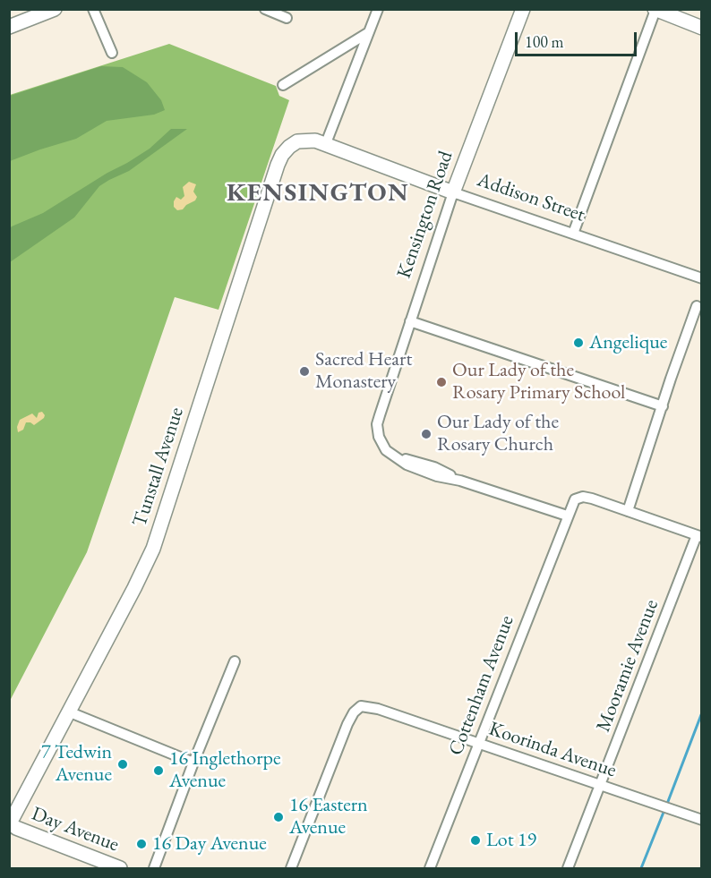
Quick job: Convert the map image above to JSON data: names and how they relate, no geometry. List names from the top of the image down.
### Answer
{
  "streets": {
    "street": [
      "Addison Street",
      "Kensington Road",
      "Tunstall Avenue",
      "Mooramie Avenue",
      "Cottenham Avenue",
      "Koorinda Avenue",
      "Day Avenue"
    ]
  },
  "crossings": [
    ["Addison Street", "Kensington Road"],
    ["Addison Street", "Tunstall Avenue"],
    ["Kensington Road", "Cottenham Avenue"],
    ["Tunstall Avenue", "Day Avenue"],
    ["Mooramie Avenue", "Koorinda Avenue"],
    ["Cottenham Avenue", "Koorinda Avenue"]
  ],
  "districts": ["KENSINGTON"],
  "places": [
    "Angelique",
    "Sacred Heart Monastery",
    "Our Lady of the Rosary Primary School",
    "Our Lady of the Rosary Church",
    "7 Tedwin Avenue",
    "16 Inglethorpe Avenue",
    "16 Eastern Avenue",
    "Lot 19",
    "16 Day Avenue"
  ],
  "scale_bar": "100 m"
}
